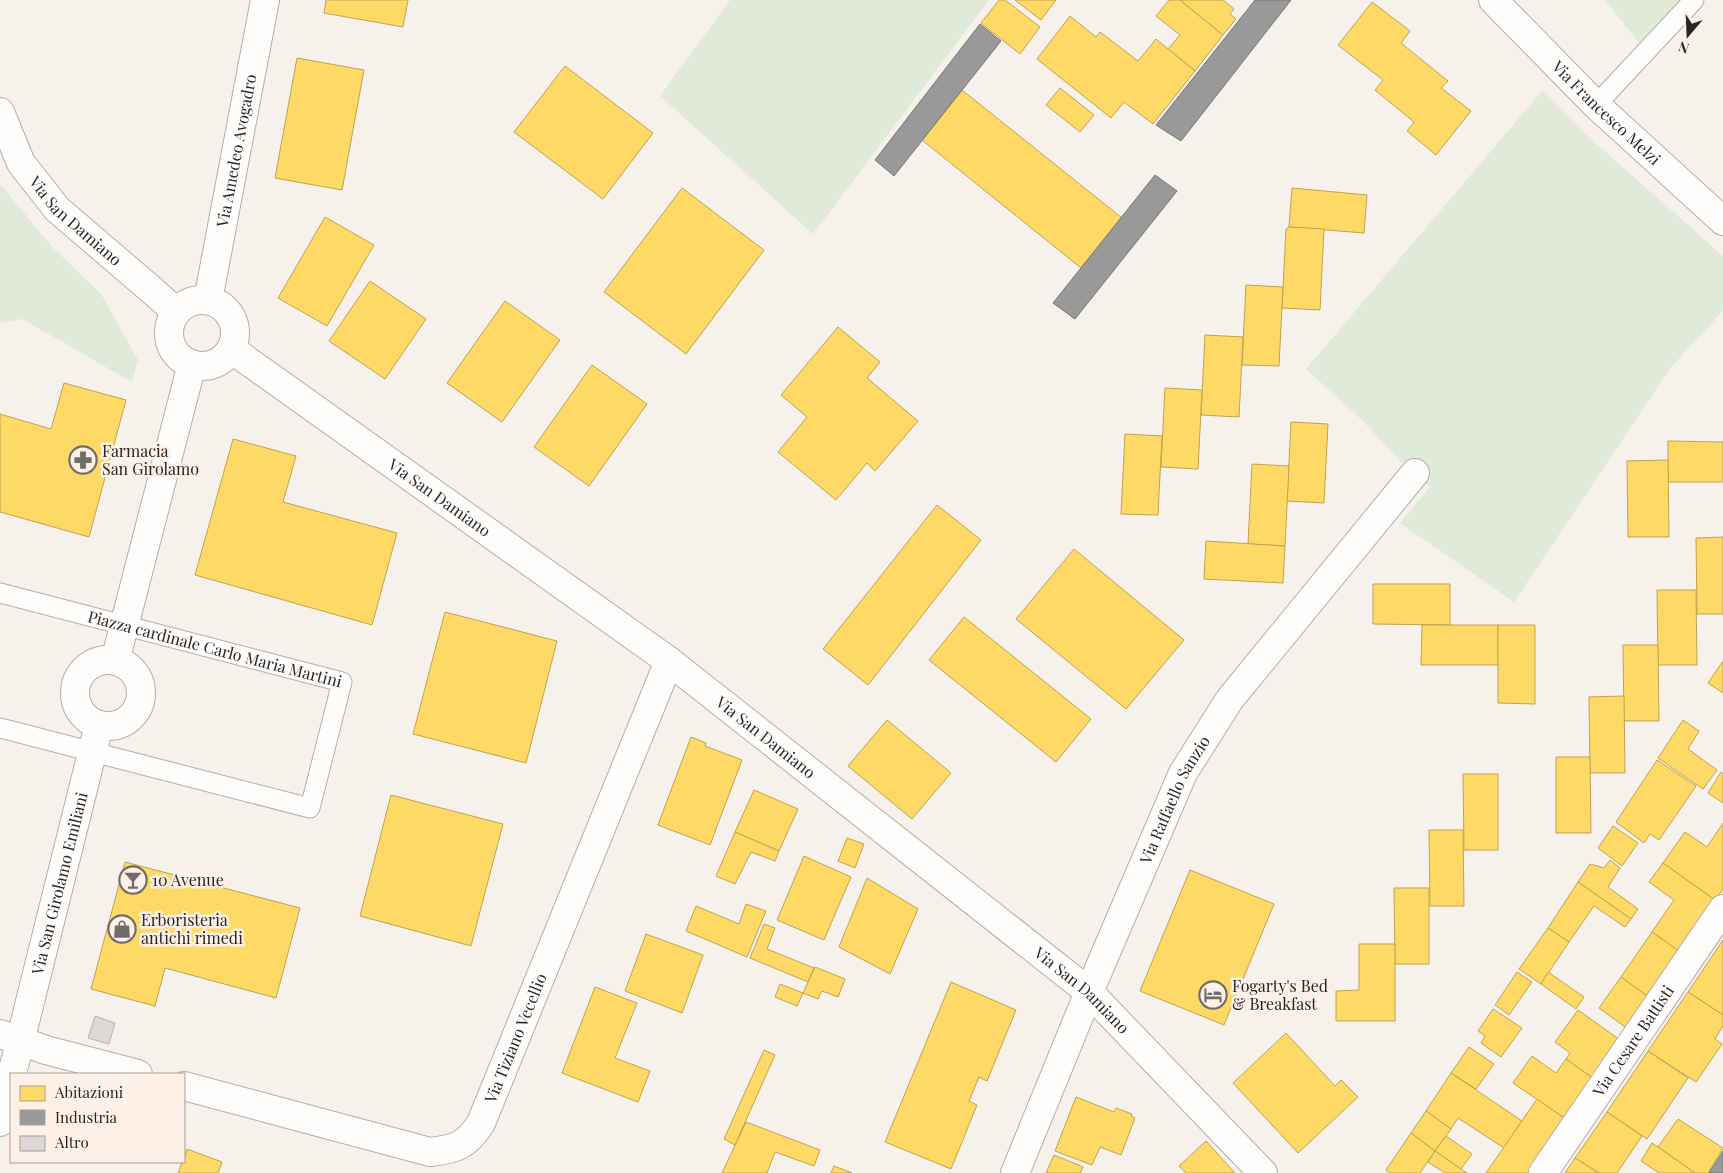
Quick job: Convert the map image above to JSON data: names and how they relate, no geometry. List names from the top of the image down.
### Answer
{
  "streets": {
    "street": [
      "Via Francesco Melzi",
      "Via Amedeo Avogadro",
      "Via San Damiano",
      "Via Raffaello Sanzio",
      "Via San Girolamo Emiliani",
      "Via Tiziano Vecellio",
      "Via Cesare Battisti"
    ],
    "lane": ["Piazza cardinale Carlo Maria Martini"]
  },
  "crossings": [
    ["Via Amedeo Avogadro", "Via San Damiano"],
    ["Via San Damiano", "Via Raffaello Sanzio"],
    ["Via San Damiano", "Via Tiziano Vecellio"],
    ["Piazza cardinale Carlo Maria Martini", "Via San Girolamo Emiliani"]
  ],
  "places": {
    "pharmacy": ["Farmacia San Girolamo"],
    "bar": ["10 Avenue"],
    "shop": ["Erboristeria antichi rimedi"],
    "hotel": ["Fogarty's Bed & Breakfast"]
  },
  "legend": ["Abitazioni", "Industria", "Altro"],
  "north": "bottom"
}
